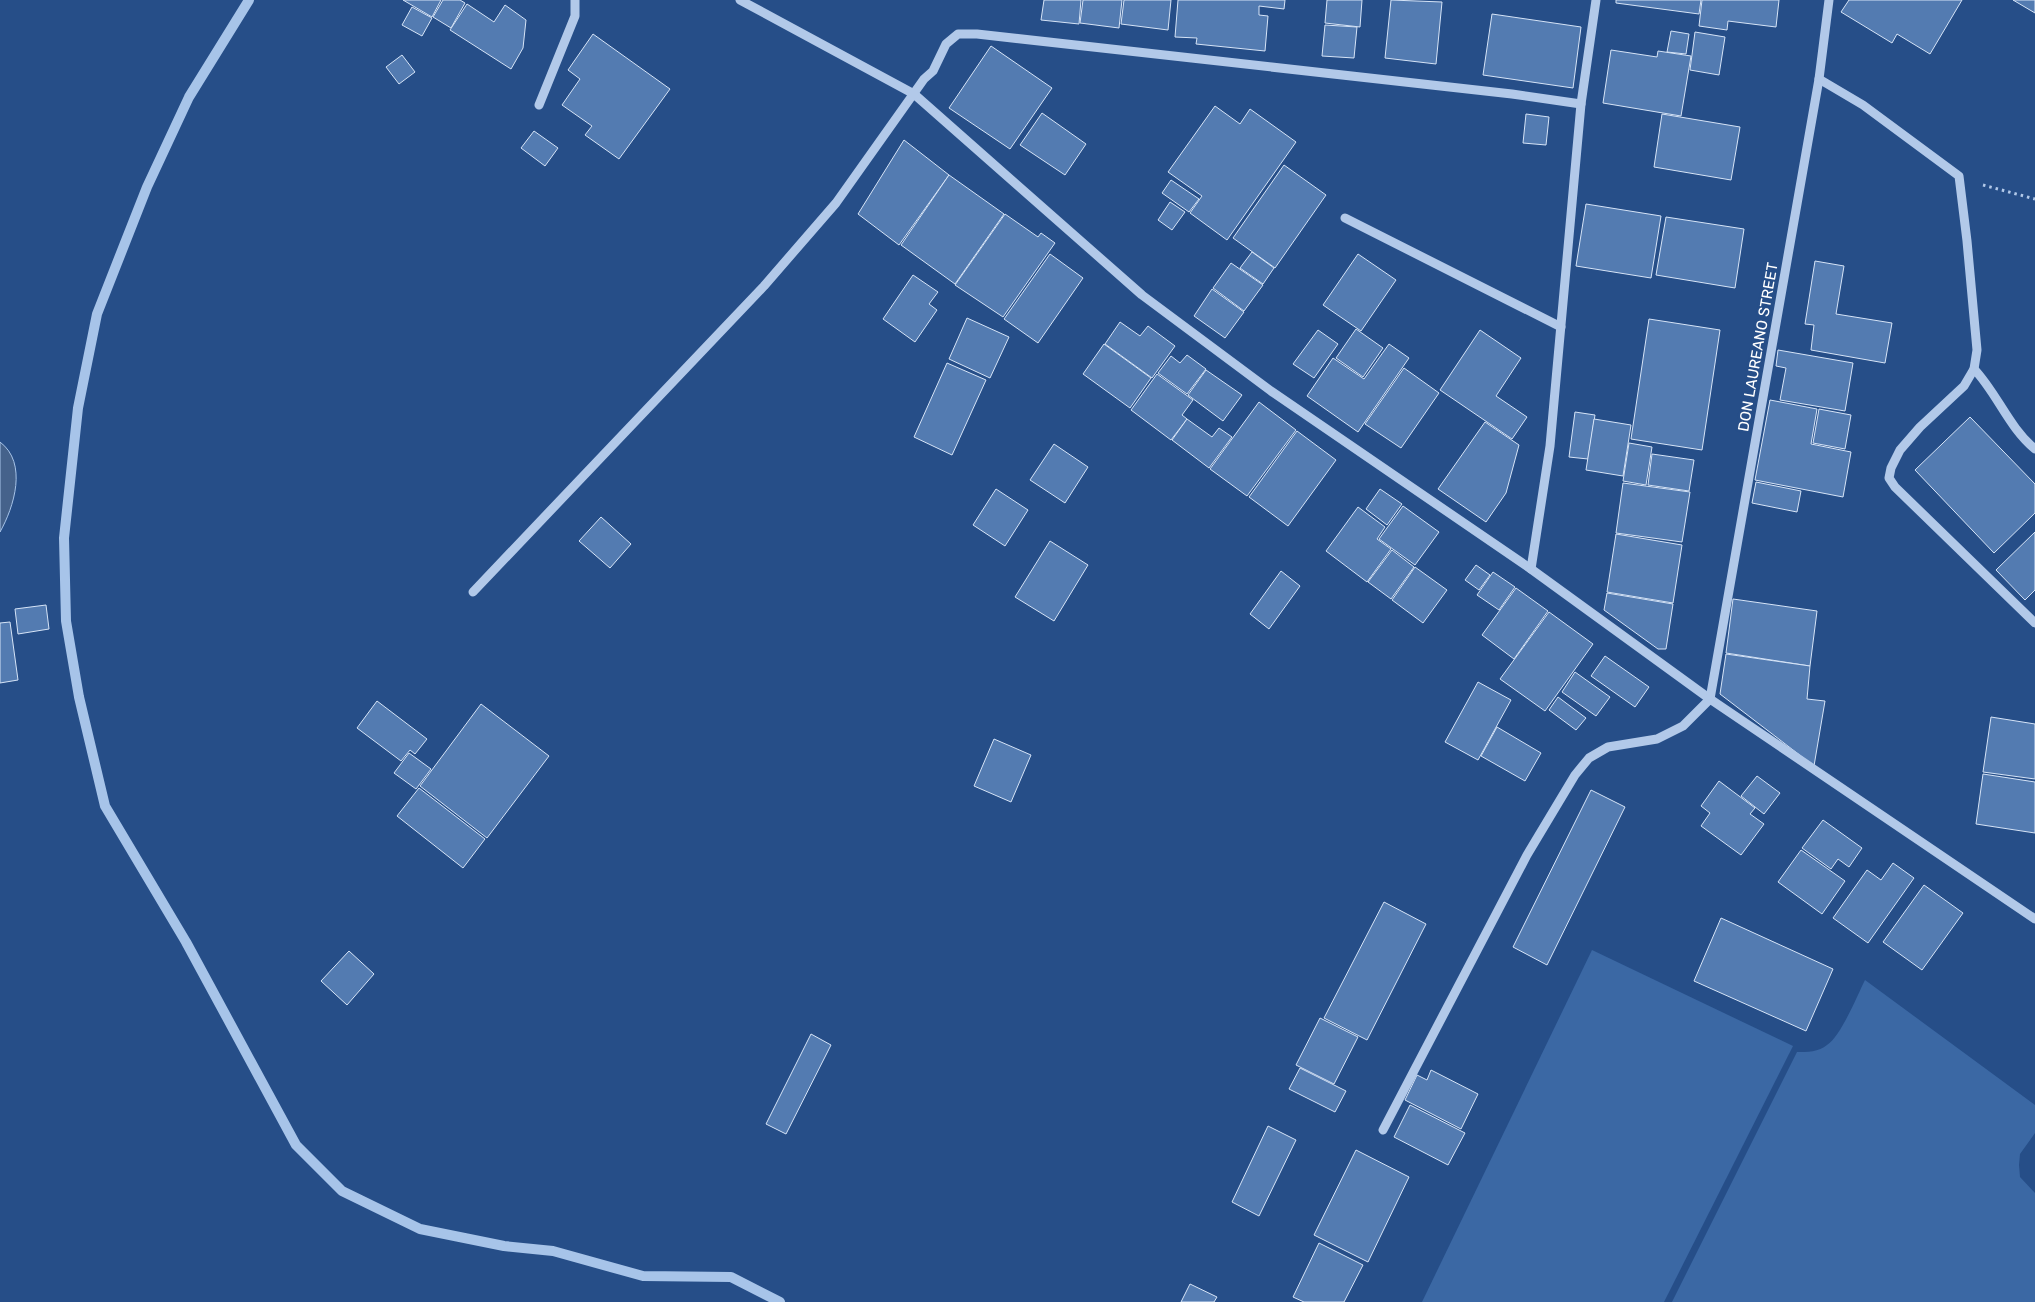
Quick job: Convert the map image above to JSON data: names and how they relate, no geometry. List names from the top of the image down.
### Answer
{
  "streets": {
    "street": ["DON LAUREANO STREET"]
  }
}
